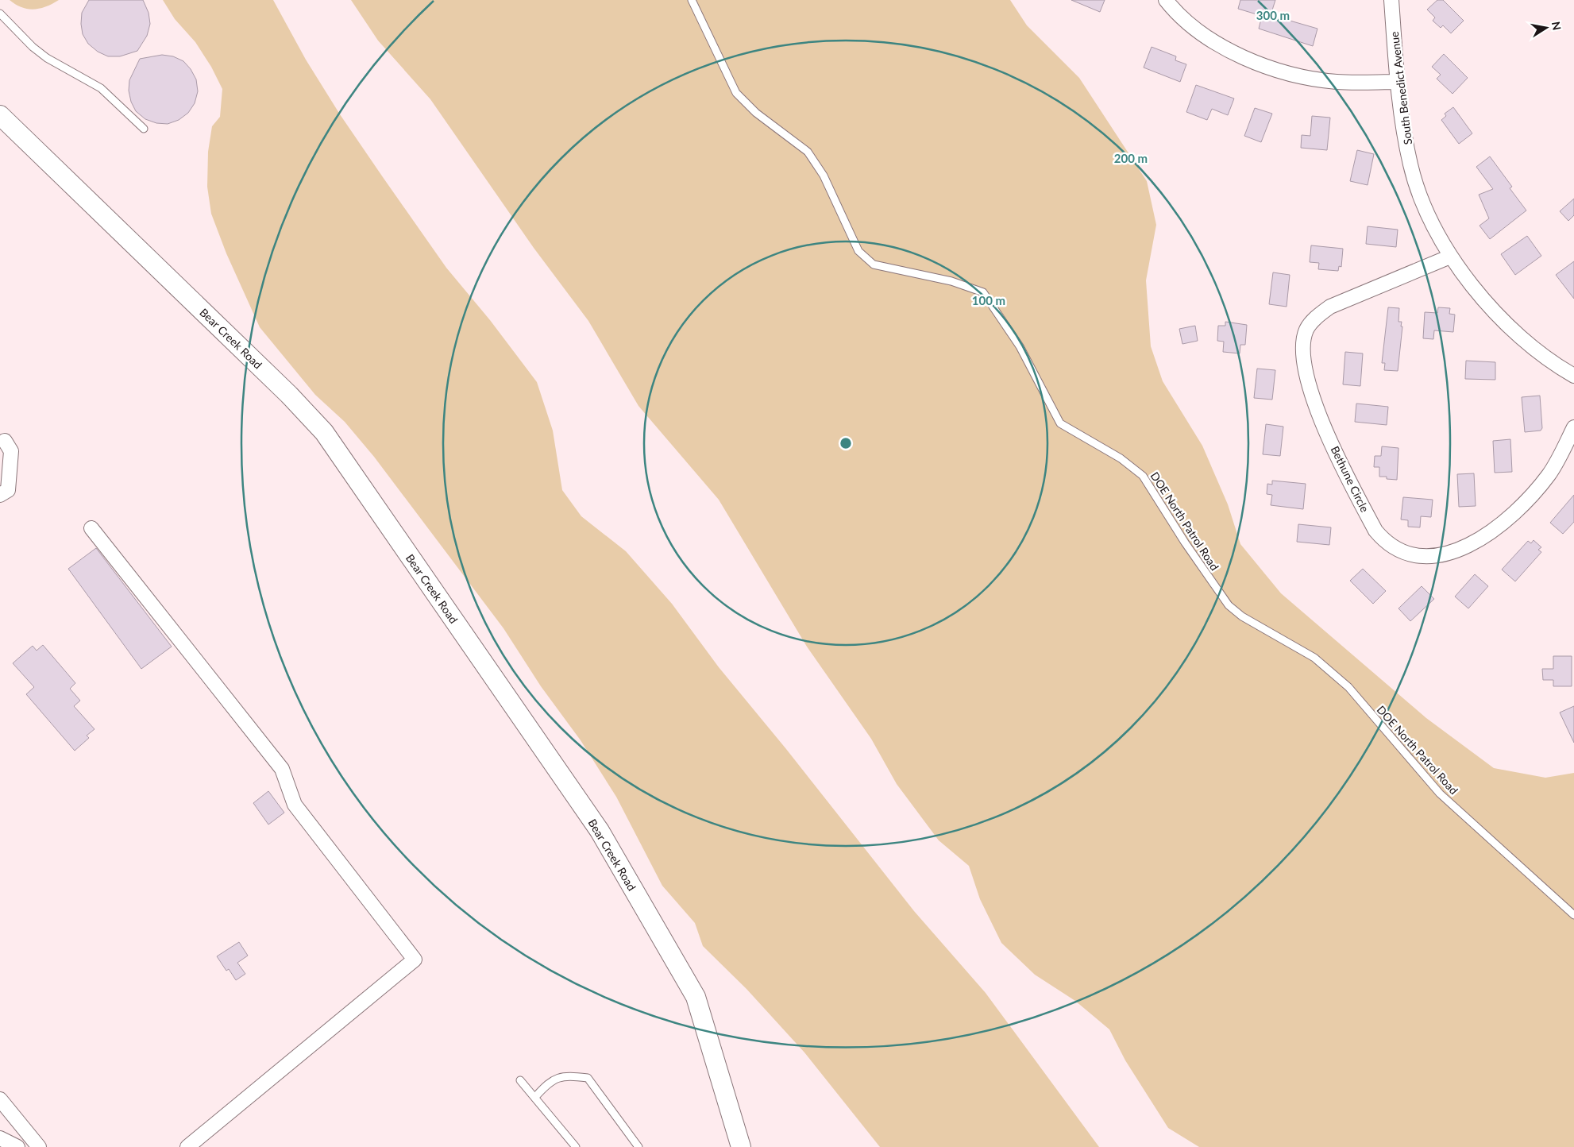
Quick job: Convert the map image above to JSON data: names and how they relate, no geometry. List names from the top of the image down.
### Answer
{
  "streets": {
    "street": ["South Benedict Avenue", "Bear Creek Road", "Bethune Circle"],
    "lane": ["DOE North Patrol Road"]
  },
  "crossings": [
    ["South Benedict Avenue", "Bethune Circle"]
  ],
  "north": "right",
  "rings": ["300 m", "200 m", "100 m"]
}
